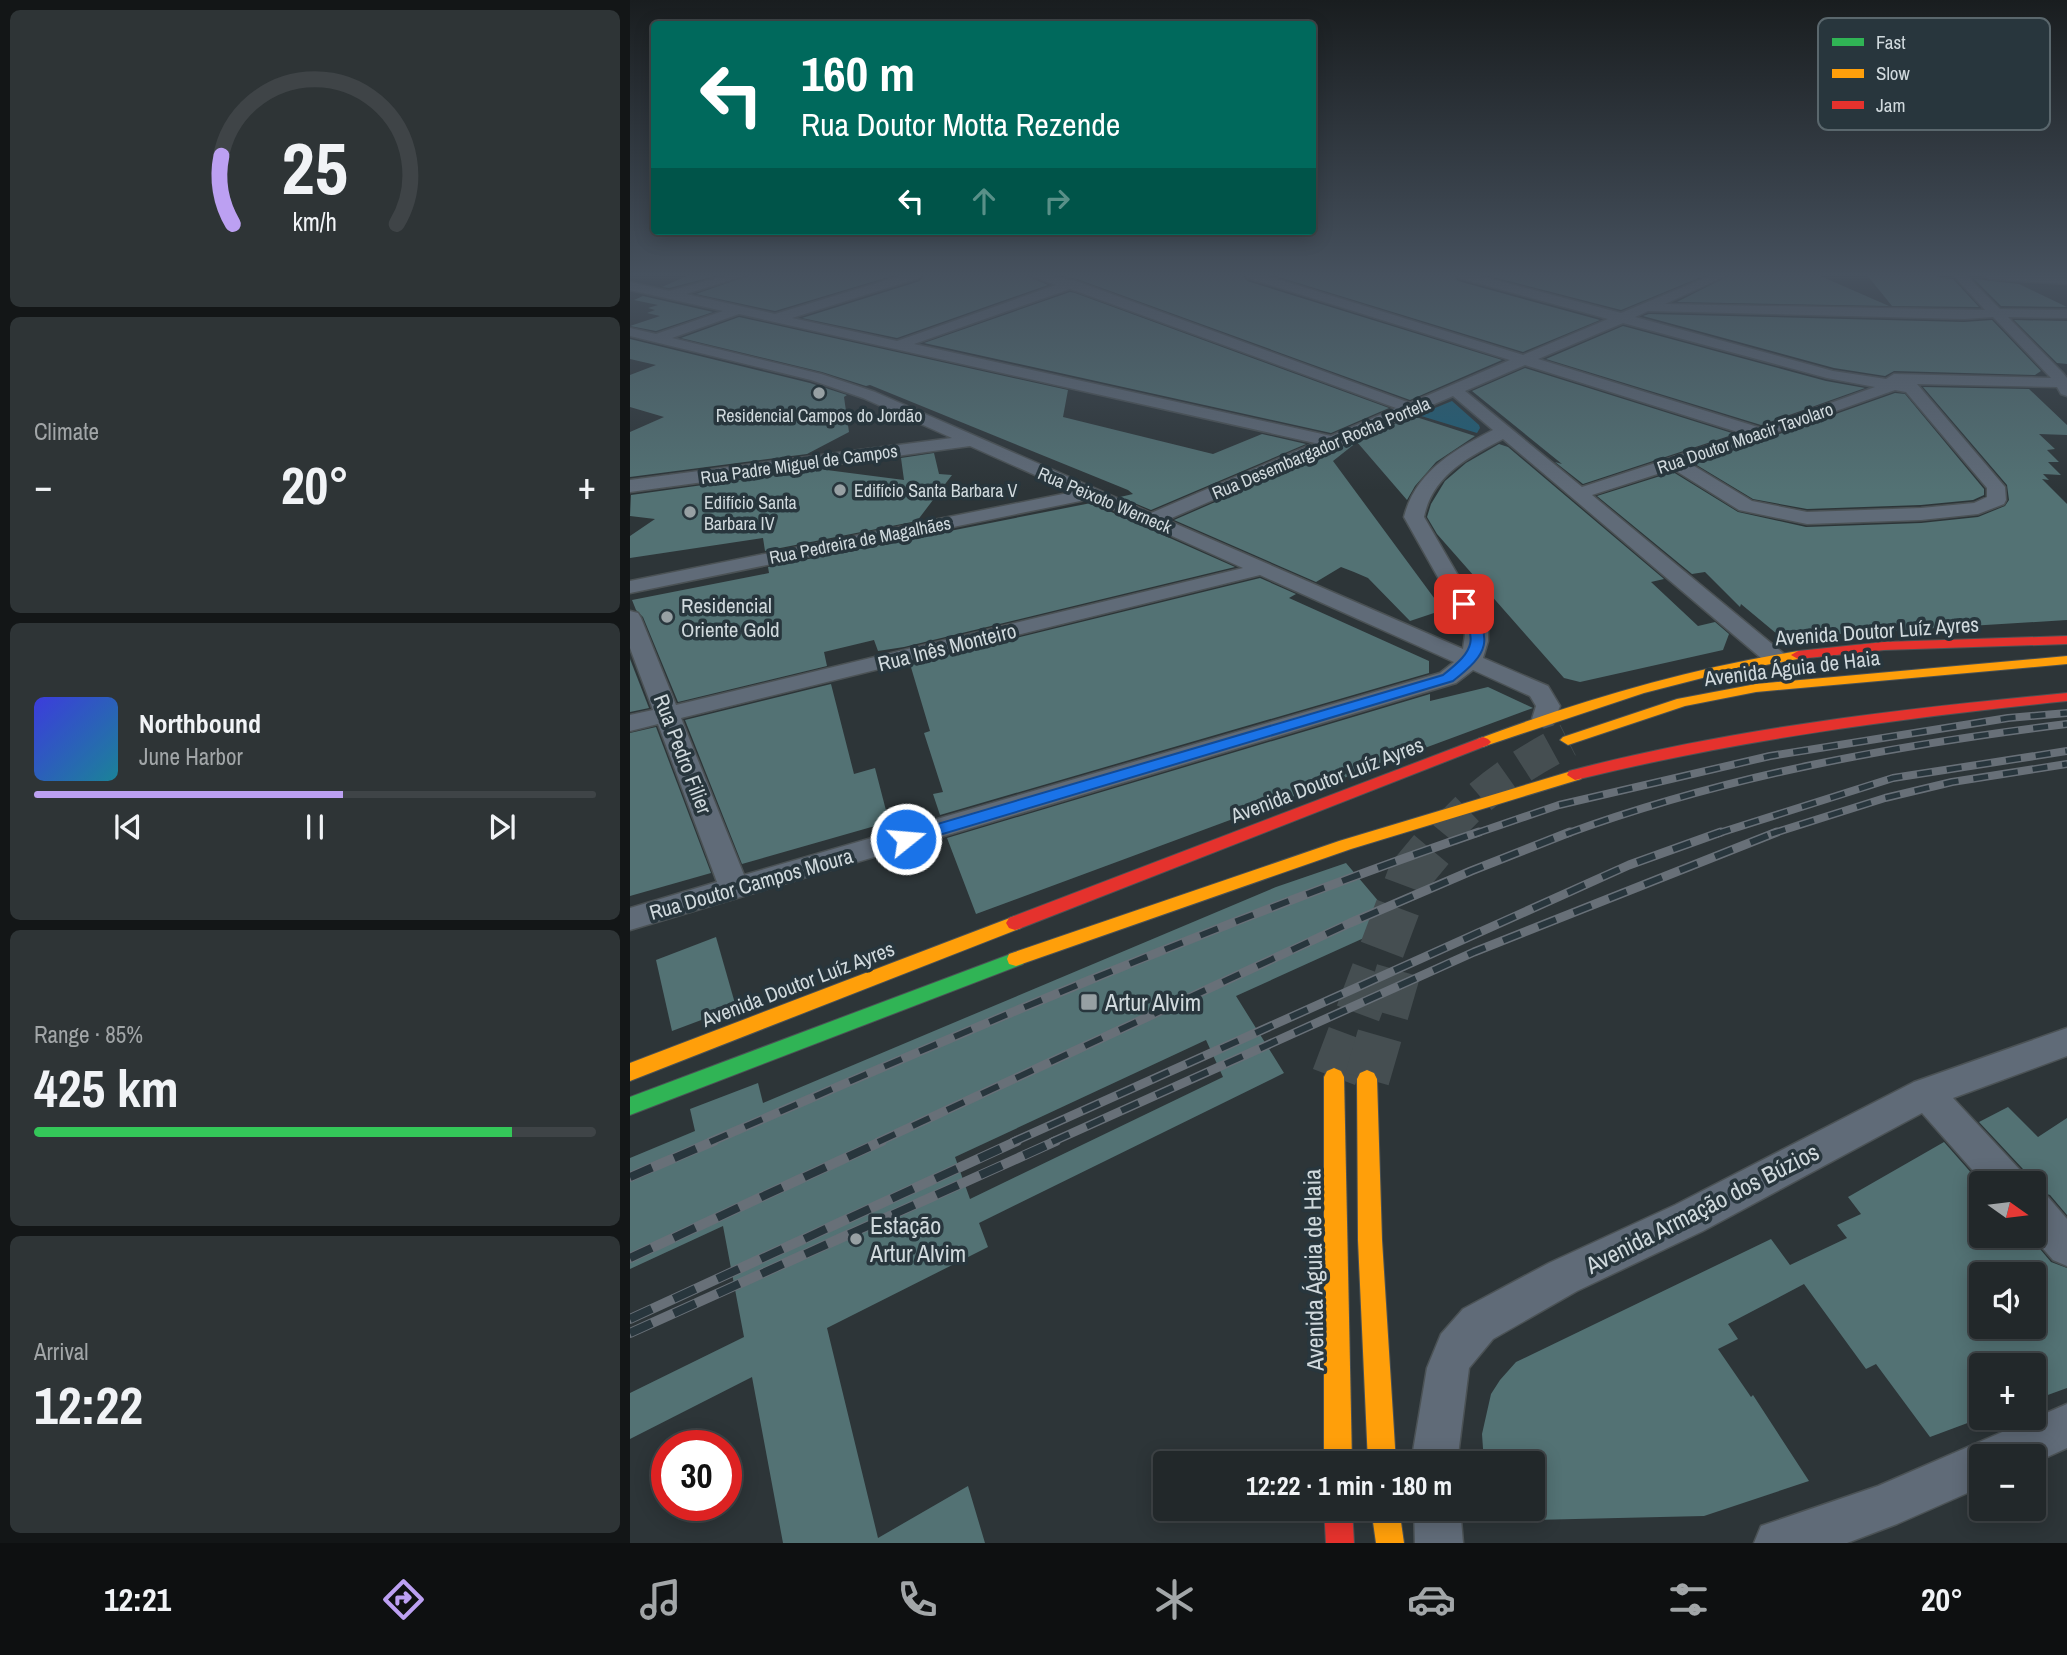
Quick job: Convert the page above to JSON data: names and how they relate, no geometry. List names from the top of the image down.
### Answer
{
  "streets": {
    "main road": ["Avenida Doutor Luíz Ayres", "Avenida Águia de Haia"],
    "street": [
      "Rua Doutor Moacir Tavolaro",
      "Rua Desembargador Rocha Portela",
      "Rua Padre Miguel de Campos",
      "Rua Peixoto Werneck",
      "Rua Pedreira de Magalhães",
      "Rua Inês Monteiro",
      "Rua Pedro Filier",
      "Rua Doutor Campos Moura",
      "Avenida Armação dos Búzios"
    ]
  },
  "crossings": [
    ["Rua Desembargador Rocha Portela", "Rua Peixoto Werneck"],
    ["Rua Padre Miguel de Campos", "Rua Peixoto Werneck"],
    ["Rua Peixoto Werneck", "Rua Pedreira de Magalhães"],
    ["Rua Peixoto Werneck", "Avenida Doutor Luíz Ayres"],
    ["Rua Peixoto Werneck", "Rua Inês Monteiro"],
    ["Rua Peixoto Werneck", "Rua Doutor Campos Moura"],
    ["Rua Inês Monteiro", "Rua Pedro Filier"],
    ["Rua Pedro Filier", "Rua Doutor Campos Moura"]
  ],
  "places": {
    "other": [
      "Residencial Campos do Jordão",
      "Edifício Santa Barbara V",
      "Edifício Santa Barbara IV",
      "Residencial Oriente Gold",
      "Estação Artur Alvim"
    ],
    "transit": ["Artur Alvim"]
  },
  "legend": ["Fast", "Slow", "Jam"],
  "north": "right",
  "page": {
    "turn": ["160 m", "Rua Doutor Motta Rezende"],
    "tile": [
      "Climate",
      ["Range · 85%", "425 km"],
      ["Arrival", "12:22"]
    ],
    "heat": ["−", "20°", "+"],
    "song": ["Northbound", "June Harbor"],
    "map_buttons": ["+", "−"],
    "limit": "30",
    "trip": "12:22 · 1 min · 180 m",
    "tabs": ["12:21", "20°"],
    "gauge": ["25", "km/h"]
  }
}
